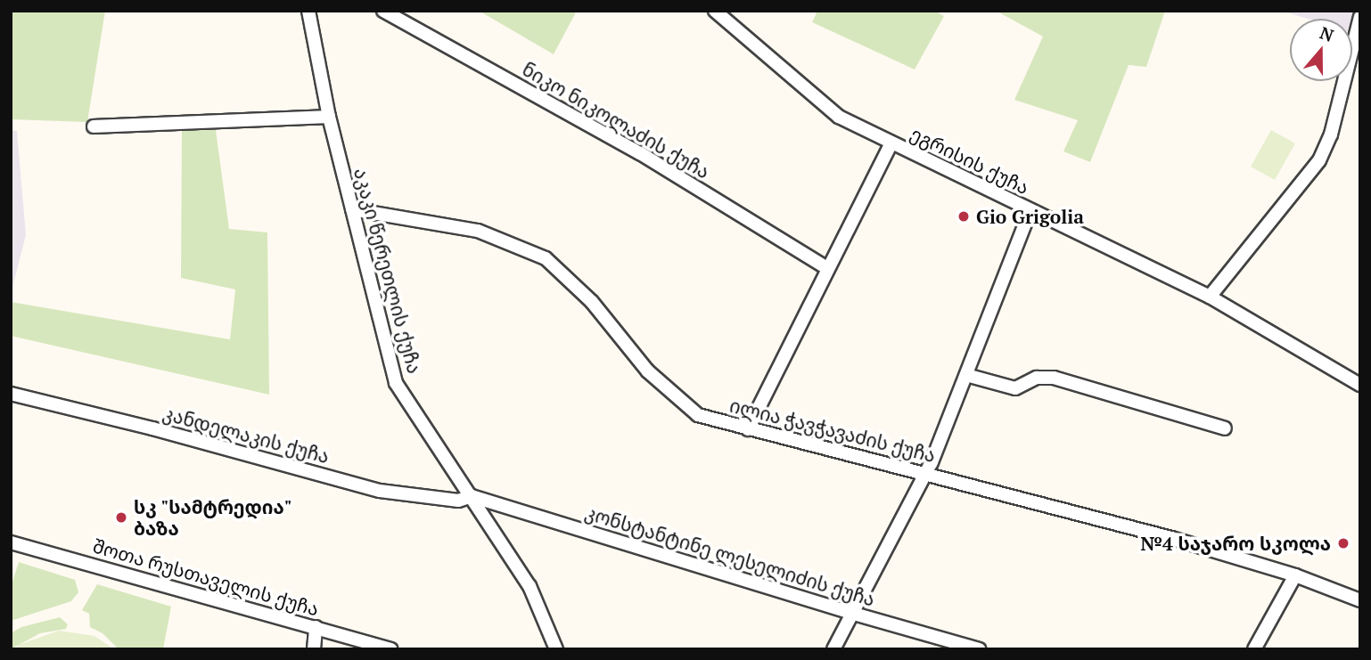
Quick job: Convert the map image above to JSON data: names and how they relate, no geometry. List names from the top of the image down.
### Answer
{
  "streets": {
    "street": [
      "ნიკო ნიკოლაძის ქუჩა",
      "ეგრისის ქუჩა",
      "აკაკი წერეთლის ქუჩა",
      "ილია ჭავჭავაძის ქუჩა",
      "კანდელაკის ქუჩა",
      "კონსტანტინე ლესელიძის ქუჩა",
      "შოთა რუსთაველის ქუჩა"
    ]
  },
  "crossings": [
    ["აკაკი წერეთლის ქუჩა", "ილია ჭავჭავაძის ქუჩა"],
    ["აკაკი წერეთლის ქუჩა", "კანდელაკის ქუჩა"],
    ["აკაკი წერეთლის ქუჩა", "კონსტანტინე ლესელიძის ქუჩა"],
    ["კანდელაკის ქუჩა", "კონსტანტინე ლესელიძის ქუჩა"]
  ],
  "places": ["Gio Grigolia", "სკ \"სამტრედია\" ბაზა", "№4 საჯარო სკოლა"],
  "north": "top"
}
